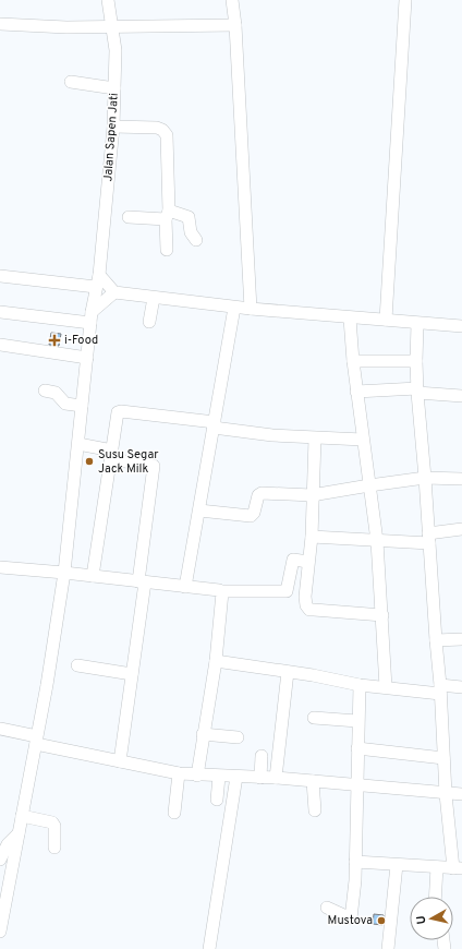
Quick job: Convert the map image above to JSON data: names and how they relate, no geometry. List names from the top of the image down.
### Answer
{
  "streets": {
    "street": ["Jalan Sapen Jati"]
  },
  "places": {
    "health": ["i-Food"],
    "other": ["Susu Segar Jack Milk", "Mustova"]
  },
  "north": "left"
}
